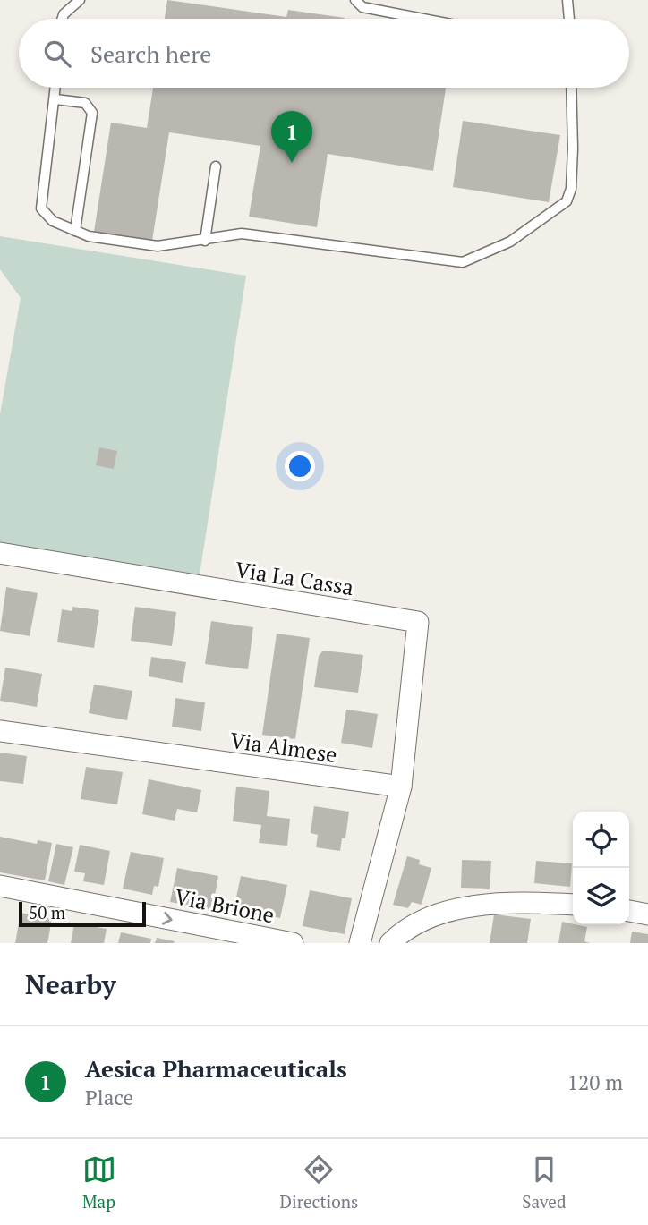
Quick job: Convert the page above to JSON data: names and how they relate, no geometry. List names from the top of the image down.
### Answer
{
  "streets": {
    "street": ["Via La Cassa", "Via Almese", "Via Brione"]
  },
  "crossings": [
    ["Via La Cassa", "Via Almese"]
  ],
  "one_way": ["Via Brione"],
  "scale_bar": "50 m",
  "page": {
    "search": "Search here",
    "pins": "1",
    "scale": "50 m",
    "heading": "Nearby",
    "list": [
      {
        "mark": "1",
        "name": "Aesica Pharmaceuticals",
        "note": "Place",
        "value": "120 m"
      }
    ],
    "nav": ["Map", "Directions", "Saved"]
  }
}
